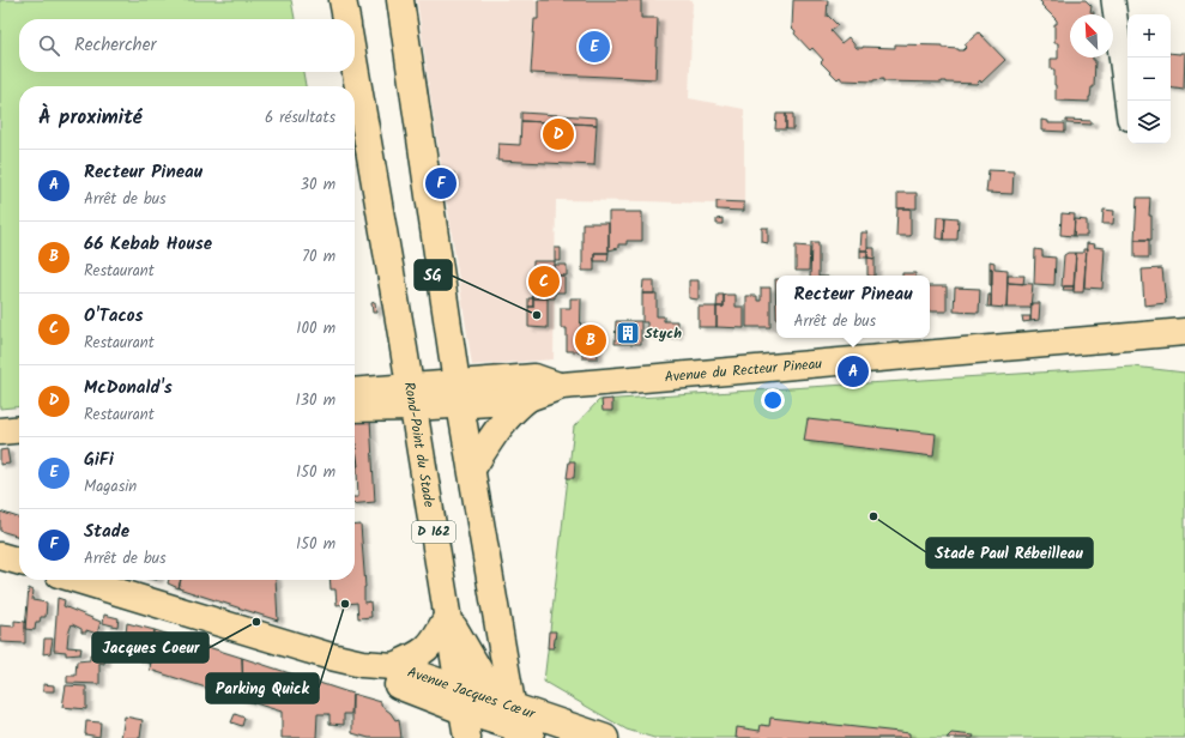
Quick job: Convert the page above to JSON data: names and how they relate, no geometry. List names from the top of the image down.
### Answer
{
  "streets": {
    "main road": [
      "Avenue du Recteur Pineau",
      "Rond-Point du Stade",
      "D 162",
      "Avenue Jacques Cœur"
    ]
  },
  "crossings": [
    ["Avenue du Recteur Pineau", "Rond-Point du Stade"],
    ["Rond-Point du Stade", "D 162"],
    ["Rond-Point du Stade", "Avenue Jacques Cœur"],
    ["D 162", "Avenue Jacques Cœur"]
  ],
  "places": {
    "other": [
      "SG",
      "Stade Paul Rébeilleau",
      "Parking Quick",
      "Jacques Coeur"
    ],
    "building": ["Stych"]
  },
  "north": "top left",
  "page": {
    "map_buttons": ["+", "−"],
    "search": "Rechercher",
    "pins": [
      "E",
      "D",
      "F",
      "C",
      "B",
      "A"
    ],
    "heading": ["À proximité", "6 résultats"],
    "list": [
      {
        "mark": "A",
        "name": "Recteur Pineau",
        "note": "Arrêt de bus",
        "value": "30 m"
      },
      {
        "mark": "B",
        "name": "66 Kebab House",
        "note": "Restaurant",
        "value": "70 m"
      },
      {
        "mark": "C",
        "name": "O'Tacos",
        "note": "Restaurant",
        "value": "100 m"
      },
      {
        "mark": "D",
        "name": "McDonald's",
        "note": "Restaurant",
        "value": "130 m"
      },
      {
        "mark": "E",
        "name": "GiFi",
        "note": "Magasin",
        "value": "150 m"
      },
      {
        "mark": "F",
        "name": "Stade",
        "note": "Arrêt de bus",
        "value": "150 m"
      }
    ],
    "popup": ["Recteur Pineau", "Arrêt de bus"]
  }
}
